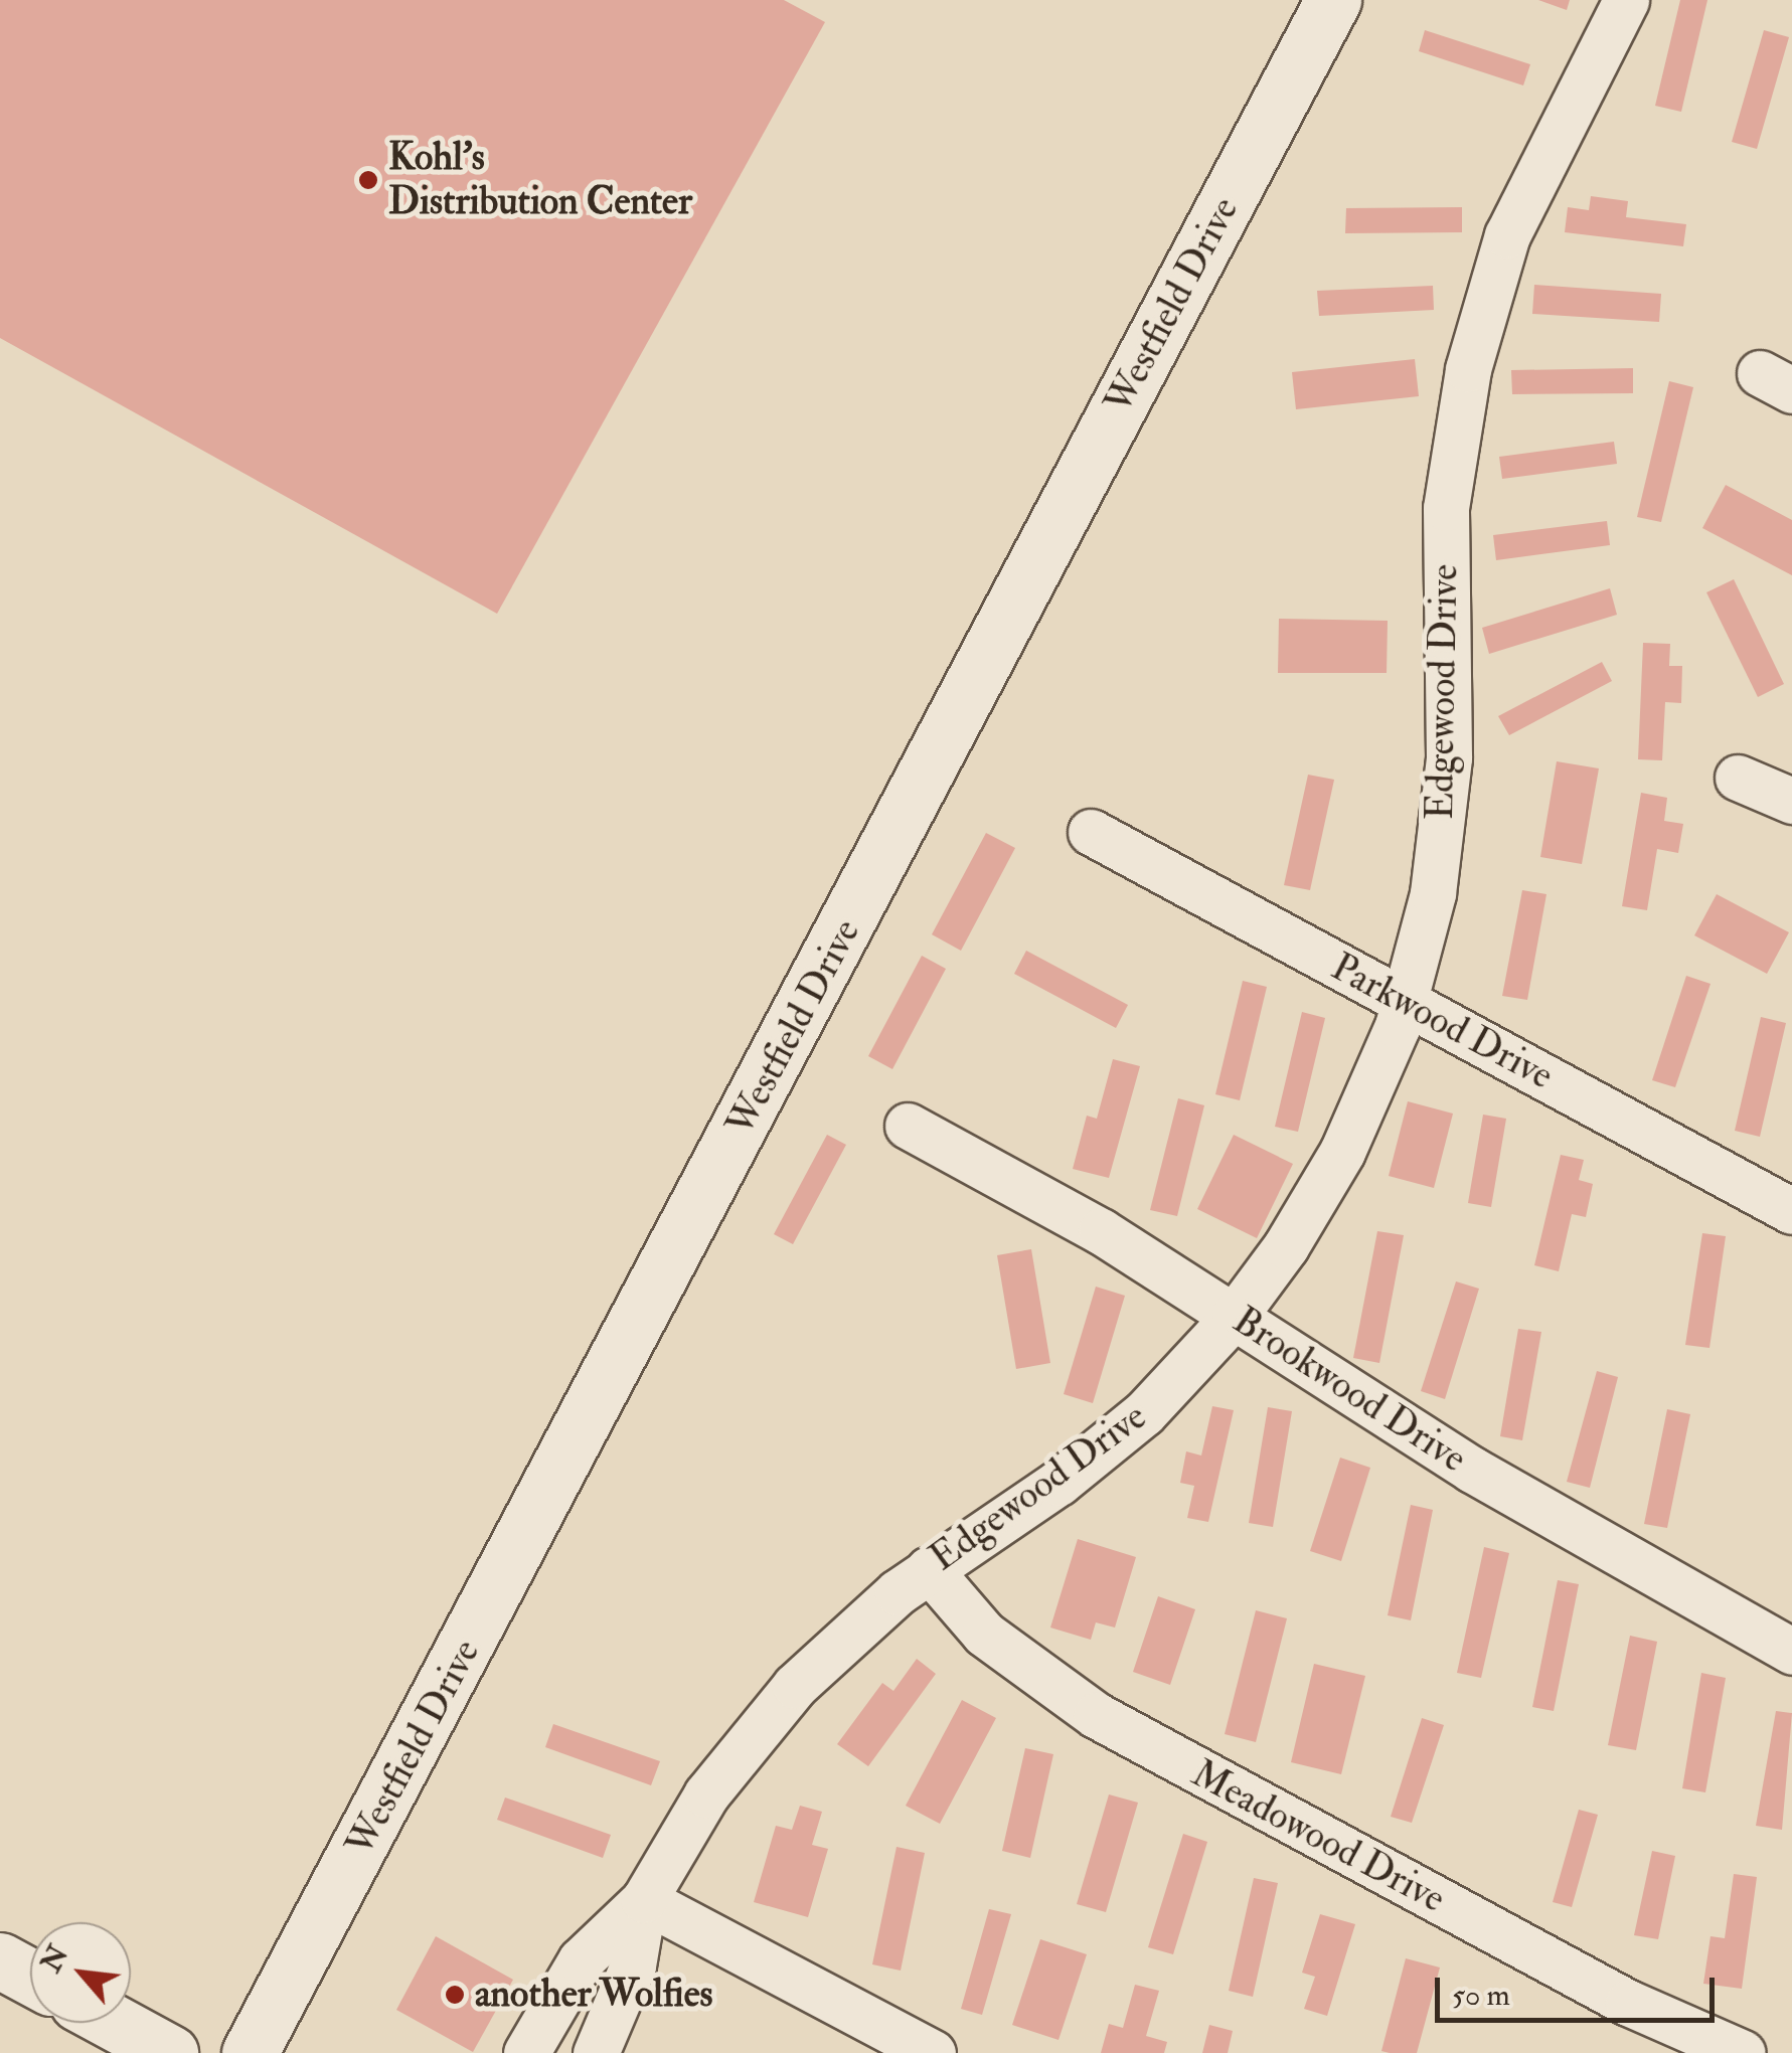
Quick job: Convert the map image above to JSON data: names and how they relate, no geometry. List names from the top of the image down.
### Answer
{
  "streets": {
    "street": [
      "Westfield Drive",
      "Edgewood Drive",
      "Parkwood Drive",
      "Brookwood Drive",
      "Meadowood Drive"
    ]
  },
  "crossings": [
    ["Edgewood Drive", "Parkwood Drive"],
    ["Edgewood Drive", "Brookwood Drive"],
    ["Edgewood Drive", "Meadowood Drive"]
  ],
  "places": ["Kohl’s Distribution Center", "another Wolfies"],
  "scale_bar": "50 m",
  "north": "top left"
}
